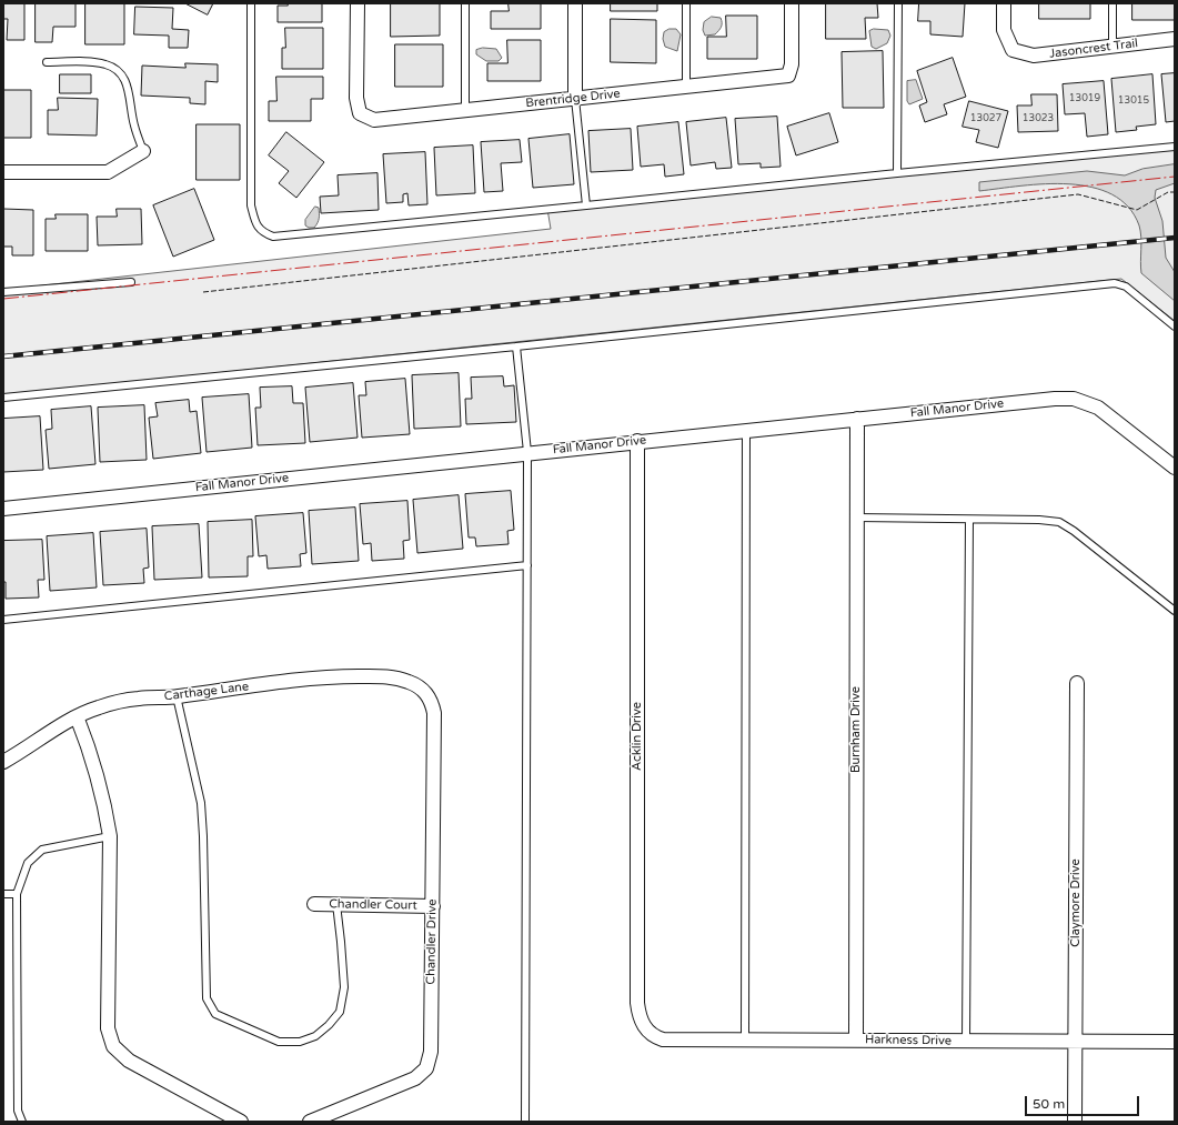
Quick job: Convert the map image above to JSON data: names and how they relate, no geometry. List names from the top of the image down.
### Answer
{
  "streets": {
    "street": [
      "Jasoncrest Trail",
      "Brentridge Drive",
      "Fall Manor Drive",
      "Carthage Lane",
      "Burnham Drive",
      "Acklin Drive",
      "Claymore Drive",
      "Chandler Court",
      "Chandler Drive",
      "Harkness Drive"
    ]
  },
  "crossings": [
    ["Fall Manor Drive", "Burnham Drive"],
    ["Fall Manor Drive", "Acklin Drive"],
    ["Carthage Lane", "Chandler Drive"],
    ["Burnham Drive", "Harkness Drive"],
    ["Acklin Drive", "Harkness Drive"],
    ["Claymore Drive", "Harkness Drive"],
    ["Chandler Court", "Chandler Drive"]
  ],
  "house_numbers": [
    "13019",
    "13015",
    "13027",
    "13023"
  ],
  "scale_bar": "50 m"
}
